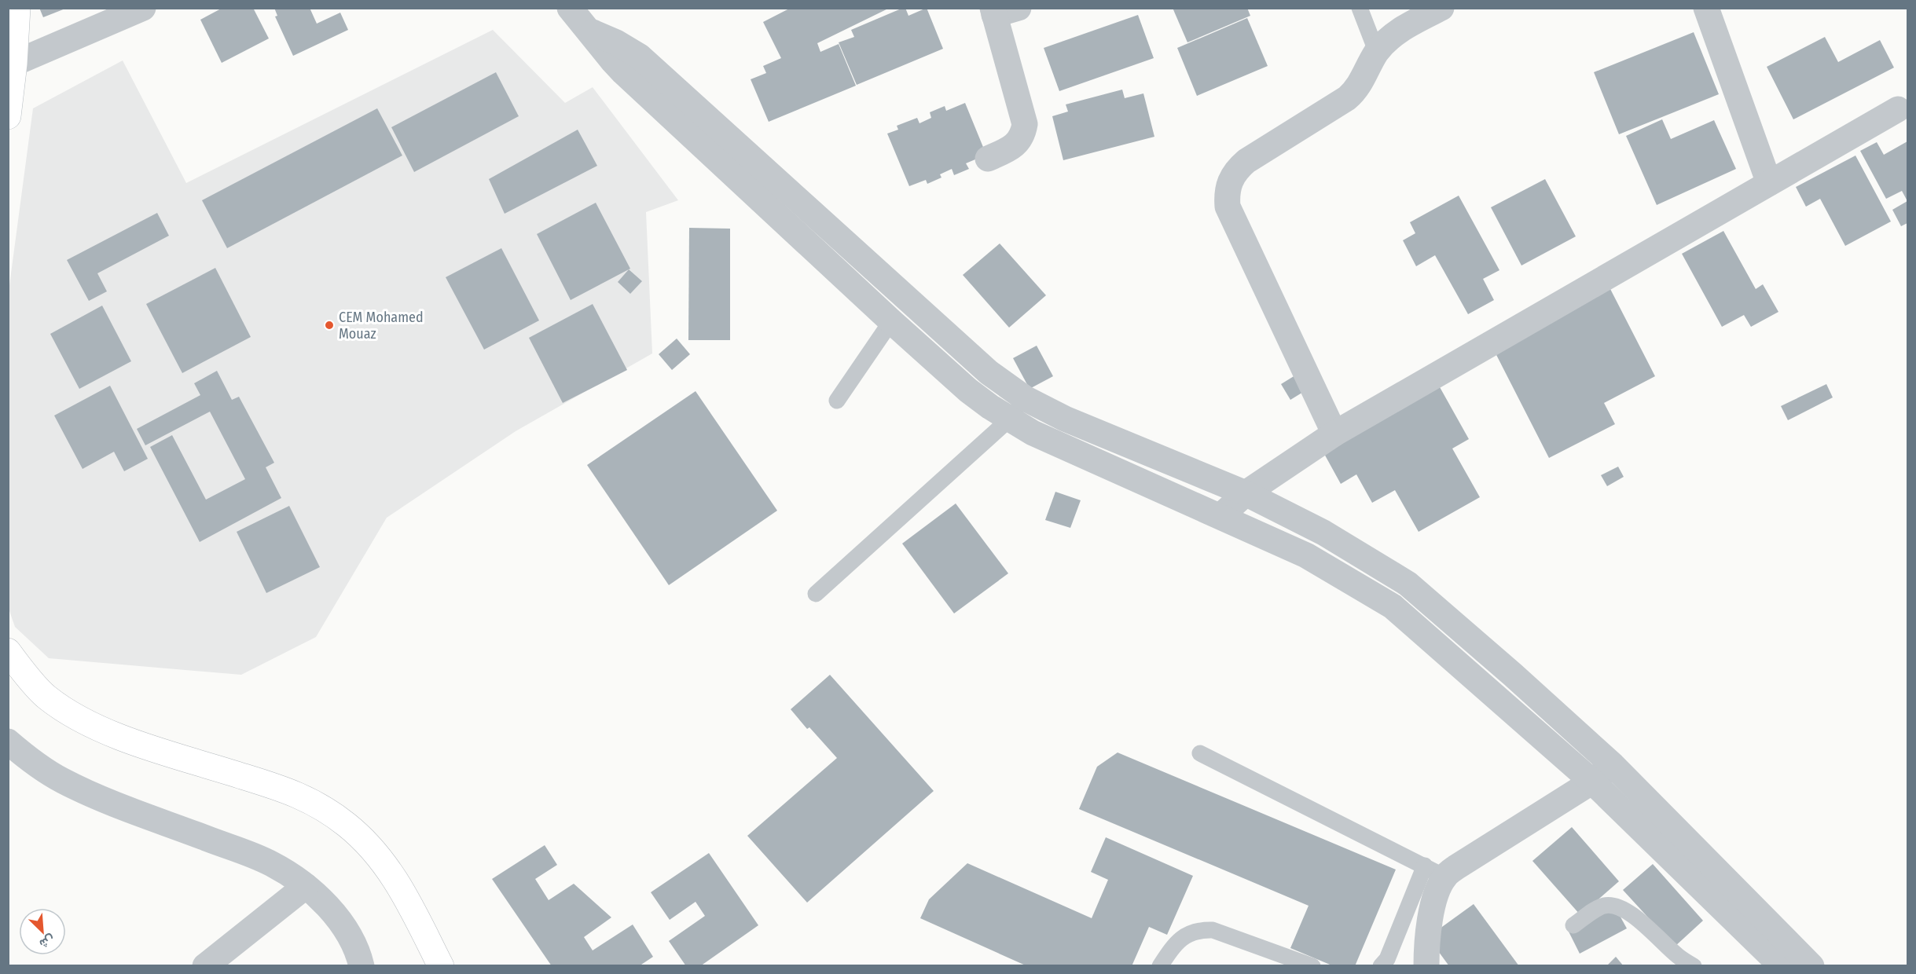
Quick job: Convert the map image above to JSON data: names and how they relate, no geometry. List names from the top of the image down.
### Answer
{
  "places": ["CEM Mohamed Mouaz"],
  "north": "bottom right"
}
